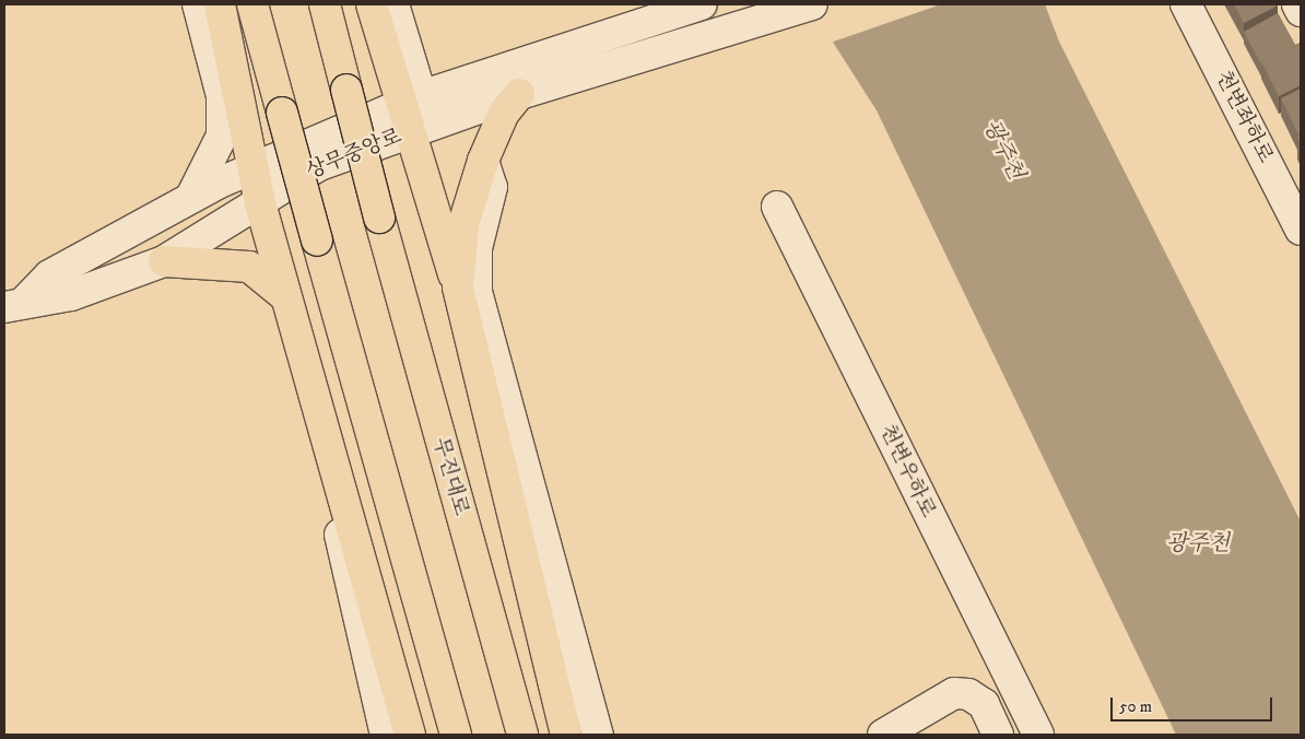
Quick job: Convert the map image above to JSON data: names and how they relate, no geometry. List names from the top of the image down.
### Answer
{
  "streets": {
    "highway": ["무진대로"],
    "street": ["천변좌하로", "상무중앙로", "천변우하로"]
  },
  "water": ["광주천"],
  "scale_bar": "50 m"
}
